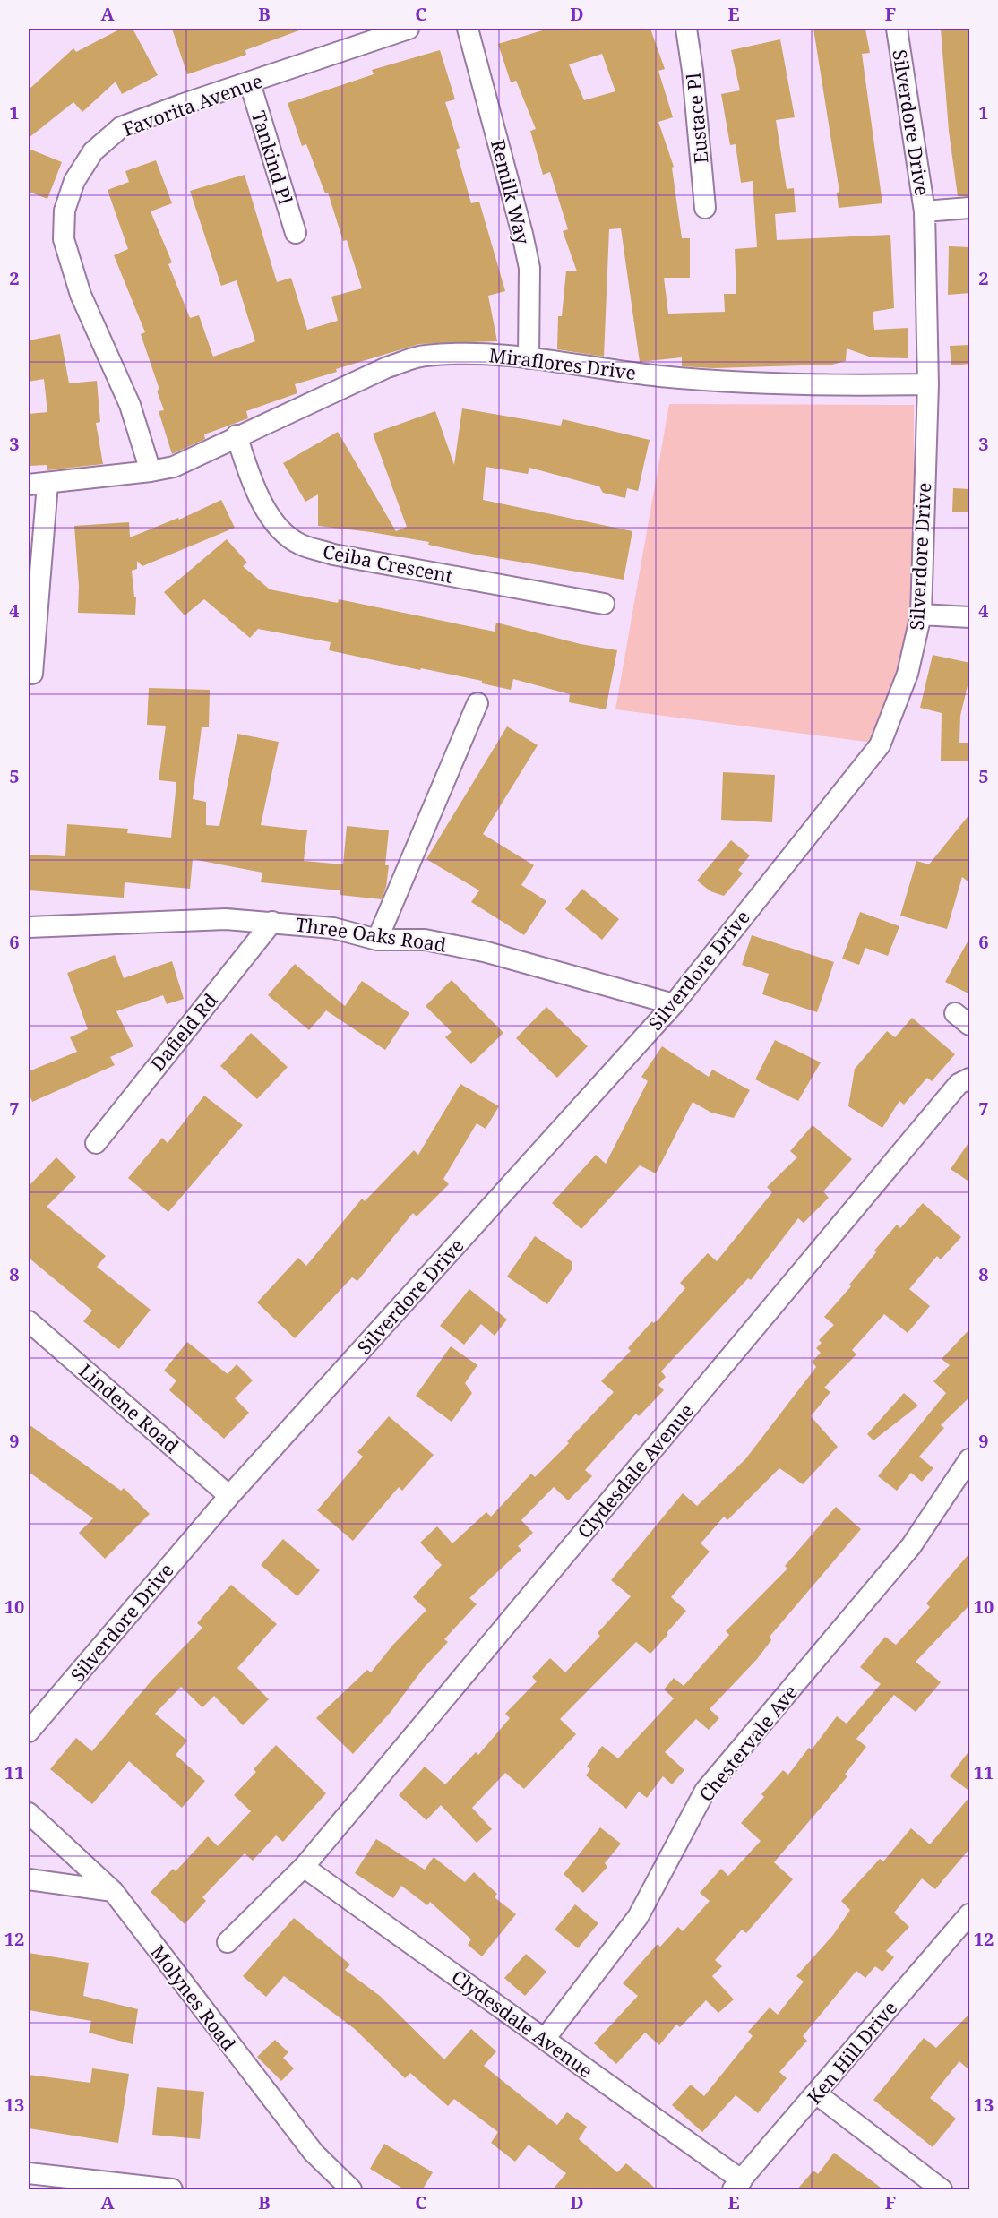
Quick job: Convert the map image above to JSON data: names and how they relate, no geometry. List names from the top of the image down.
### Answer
{
  "streets": {
    "street": [
      "Favorita Avenue",
      "Eustace Pl",
      "Silverdore Drive",
      "Tankind Pl",
      "Remilk Way",
      "Miraflores Drive",
      "Ceiba Crescent",
      "Three Oaks Road",
      "Dafield Rd",
      "Lindene Road",
      "Clydesdale Avenue",
      "Chestervale Ave",
      "Molynes Road",
      "Ken Hill Drive"
    ]
  },
  "crossings": [
    ["Favorita Avenue", "Tankind Pl"],
    ["Favorita Avenue", "Miraflores Drive"],
    ["Silverdore Drive", "Miraflores Drive"],
    ["Silverdore Drive", "Three Oaks Road"],
    ["Silverdore Drive", "Lindene Road"],
    ["Remilk Way", "Miraflores Drive"],
    ["Miraflores Drive", "Ceiba Crescent"],
    ["Three Oaks Road", "Dafield Rd"],
    ["Clydesdale Avenue", "Chestervale Ave"],
    ["Clydesdale Avenue", "Ken Hill Drive"]
  ],
  "grid": {
    "columns": [
      "A",
      "B",
      "C",
      "D",
      "E",
      "F"
    ],
    "rows": [
      "1",
      "2",
      "3",
      "4",
      "5",
      "6",
      "7",
      "8",
      "9",
      "10",
      "11",
      "12",
      "13"
    ]
  }
}
